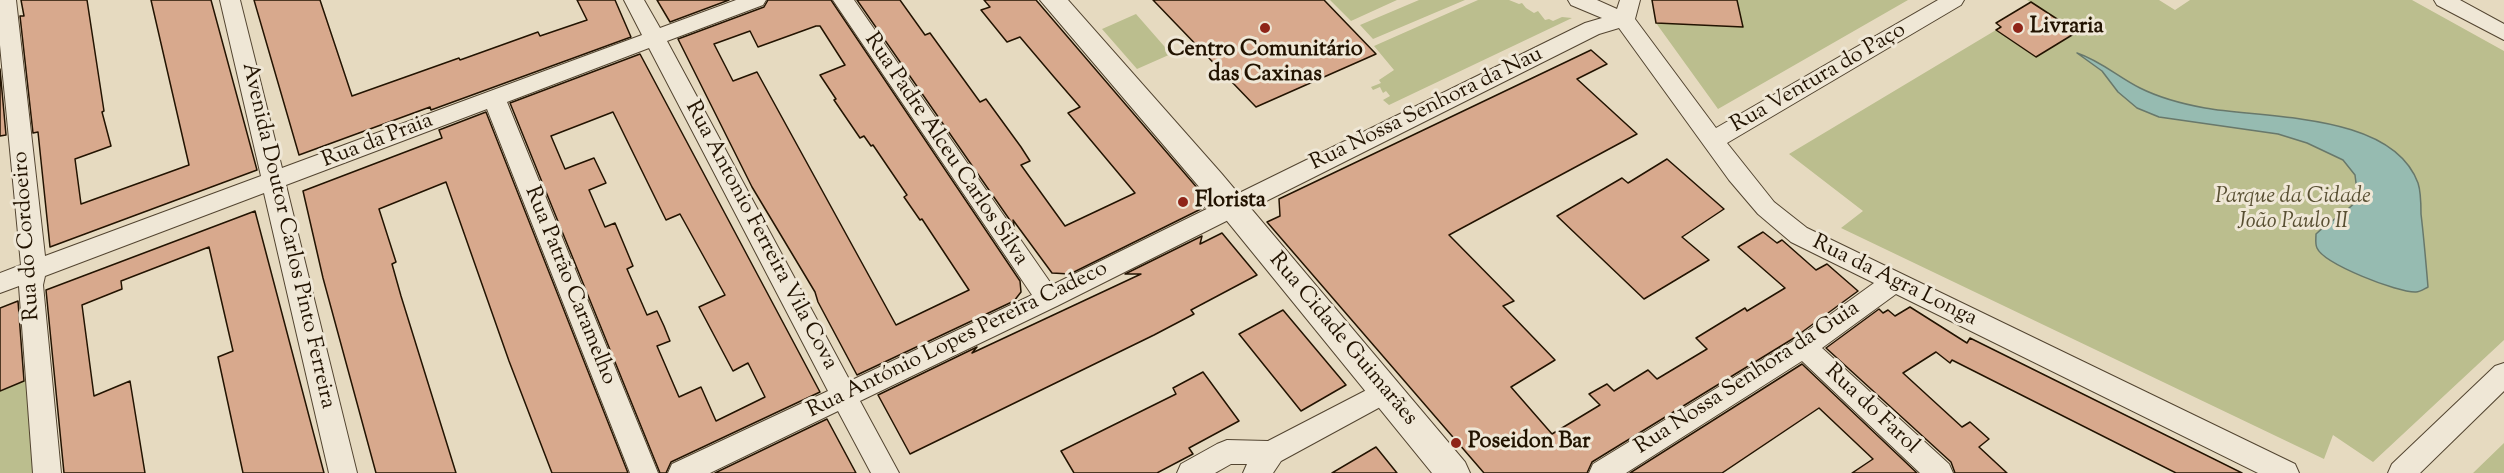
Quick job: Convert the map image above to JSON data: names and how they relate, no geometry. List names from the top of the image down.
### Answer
{
  "streets": {
    "street": [
      "Rua Ventura do Paço",
      "Rua Nossa Senhora da Nau",
      "Rua da Praia",
      "Rua Padre Alceu Carlos Silva",
      "Rua do Cordoeiro",
      "Avenida Doutor Carlos Pinto Ferreira",
      "Rua Antonio Ferreira Vila Cova",
      "Rua da Agra Longa",
      "Rua Patrão Caramelho",
      "Rua Cidade Guimarães",
      "Rua António Lopes Pereira Cadeco",
      "Rua Nossa Senhora da Guia",
      "Rua do Farol"
    ]
  },
  "crossings": [
    ["Rua Ventura do Paço", "Rua da Agra Longa"],
    ["Rua Nossa Senhora da Nau", "Rua da Agra Longa"],
    ["Rua Nossa Senhora da Nau", "Rua Cidade Guimarães"],
    ["Rua Nossa Senhora da Nau", "Rua António Lopes Pereira Cadeco"],
    ["Rua da Praia", "Rua do Cordoeiro"],
    ["Rua da Praia", "Avenida Doutor Carlos Pinto Ferreira"],
    ["Rua da Praia", "Rua Antonio Ferreira Vila Cova"],
    ["Rua da Praia", "Rua Patrão Caramelho"],
    ["Rua Padre Alceu Carlos Silva", "Rua António Lopes Pereira Cadeco"],
    ["Rua Antonio Ferreira Vila Cova", "Rua António Lopes Pereira Cadeco"],
    ["Rua da Agra Longa", "Rua Nossa Senhora da Guia"],
    ["Rua Cidade Guimarães", "Rua António Lopes Pereira Cadeco"],
    ["Rua Nossa Senhora da Guia", "Rua do Farol"]
  ],
  "parks": ["Parque da Cidade João Paulo II"],
  "places": [
    "Centro Comunitário das Caxinas",
    "Livraria",
    "Florista",
    "Poseidon Bar"
  ]
}
